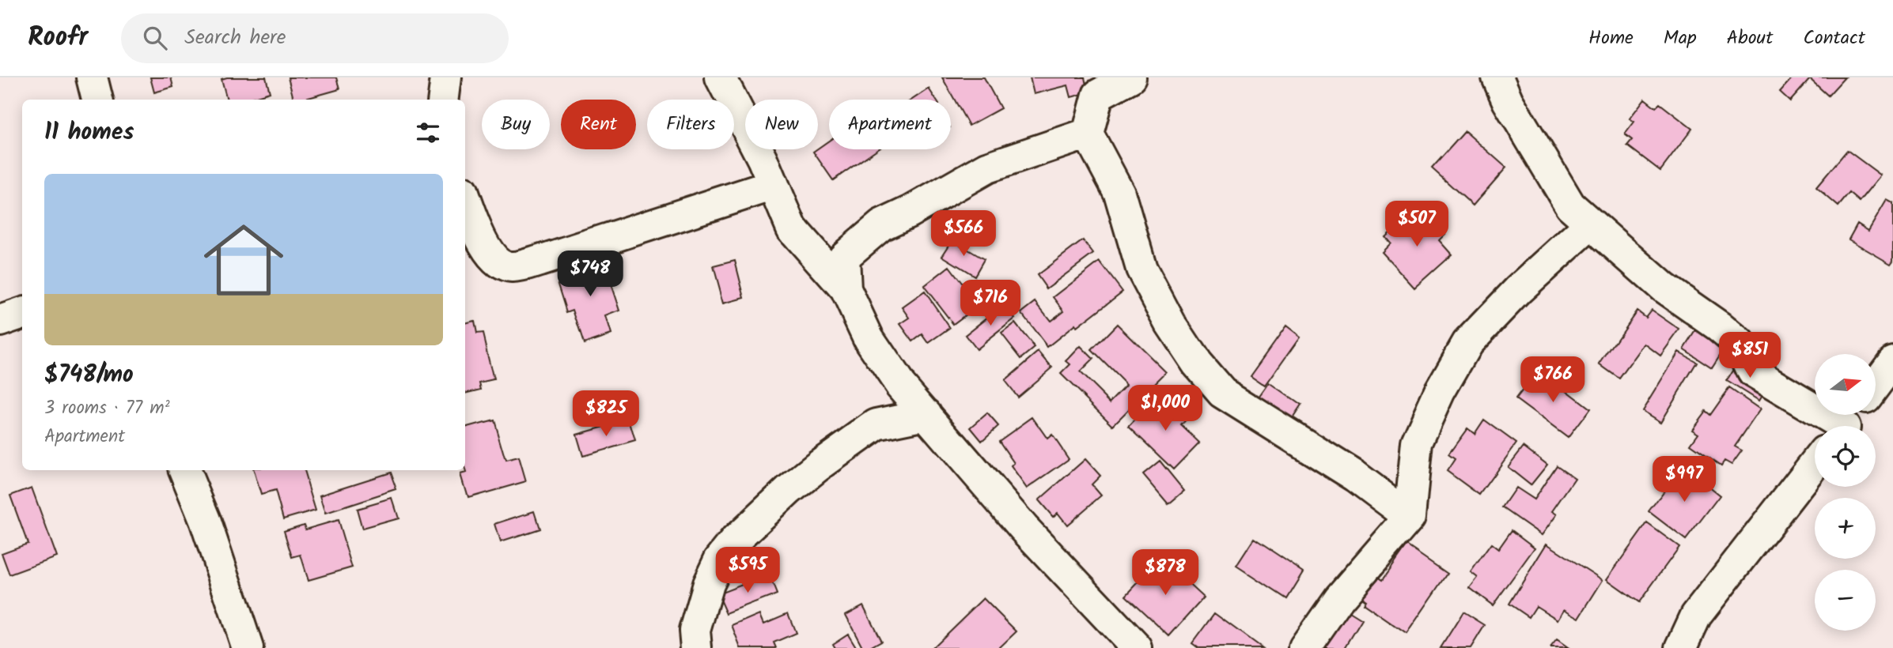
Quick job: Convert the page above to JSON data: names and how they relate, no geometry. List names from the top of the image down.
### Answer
{
  "north": "right",
  "page": {
    "header": "Roofr",
    "search": "Search here",
    "nav": [
      "Home",
      "Map",
      "About",
      "Contact"
    ],
    "chip": [
      "Buy",
      "Rent",
      "Filters",
      "New",
      "Apartment"
    ],
    "heading": "11 homes",
    "list": [
      {
        "name": "$748/mo",
        "note": "3 rooms · 77 m² · Apartment"
      }
    ],
    "price": [
      "$507",
      "$566",
      "$748",
      "$716",
      "$851",
      "$766",
      "$1,000",
      "$825",
      "$997",
      "$595",
      "$878"
    ],
    "map_buttons": ["+", "−"]
  }
}
